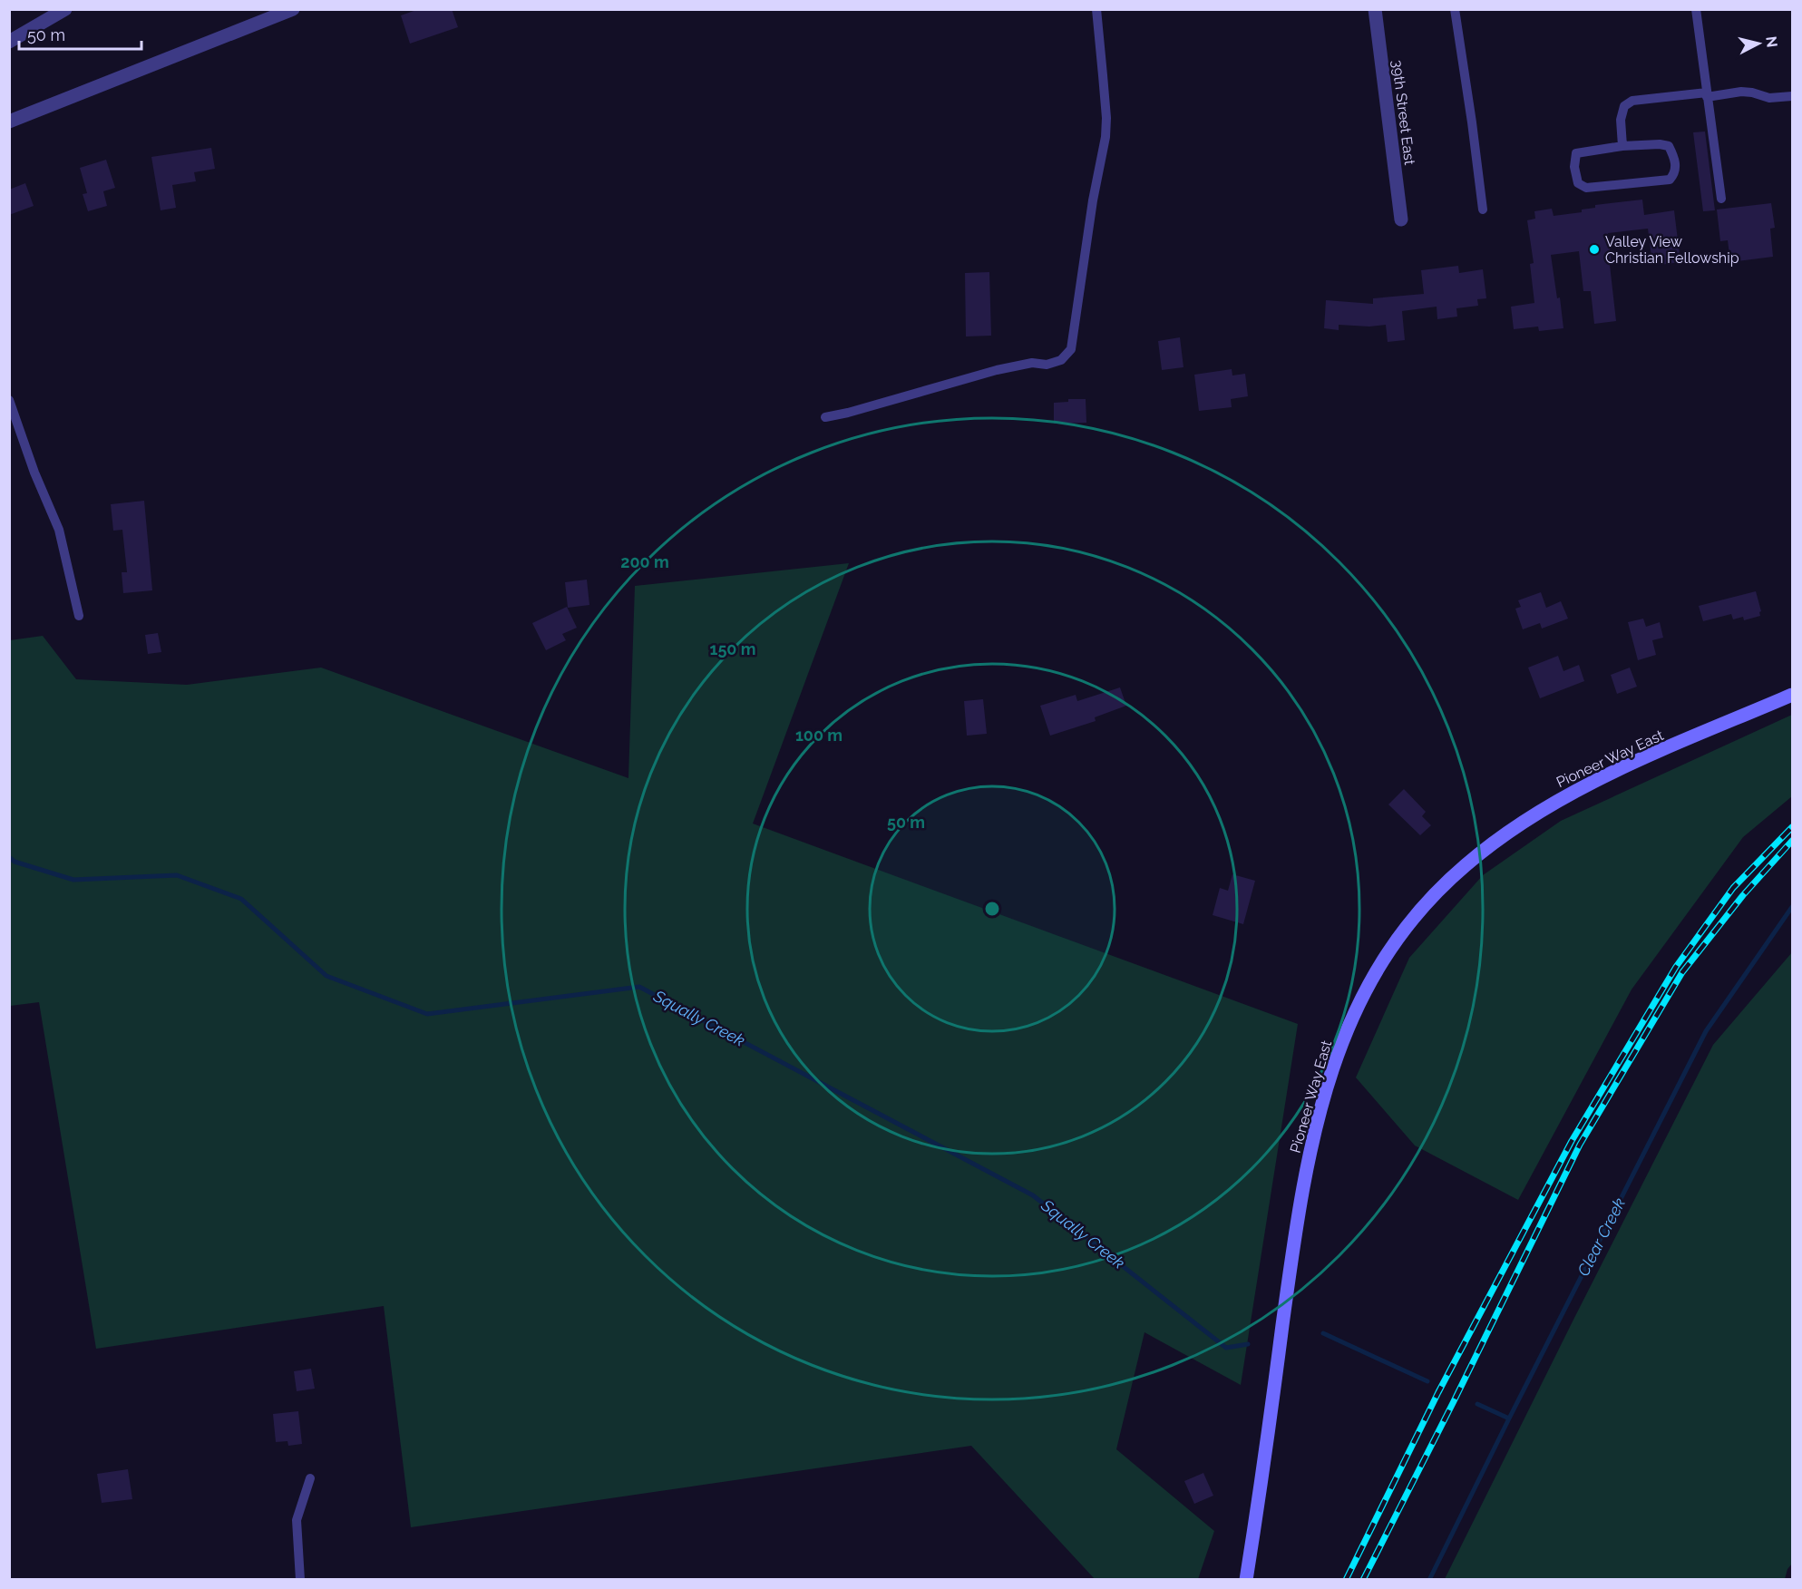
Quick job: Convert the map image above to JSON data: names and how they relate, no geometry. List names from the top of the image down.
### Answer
{
  "streets": {
    "main road": ["Pioneer Way East"],
    "street": ["39th Street East"]
  },
  "water": ["Squally Creek", "Clear Creek"],
  "places": ["Valley View Christian Fellowship"],
  "scale_bar": "50 m",
  "north": "right",
  "rings": [
    "200 m",
    "150 m",
    "100 m",
    "50 m"
  ]
}
